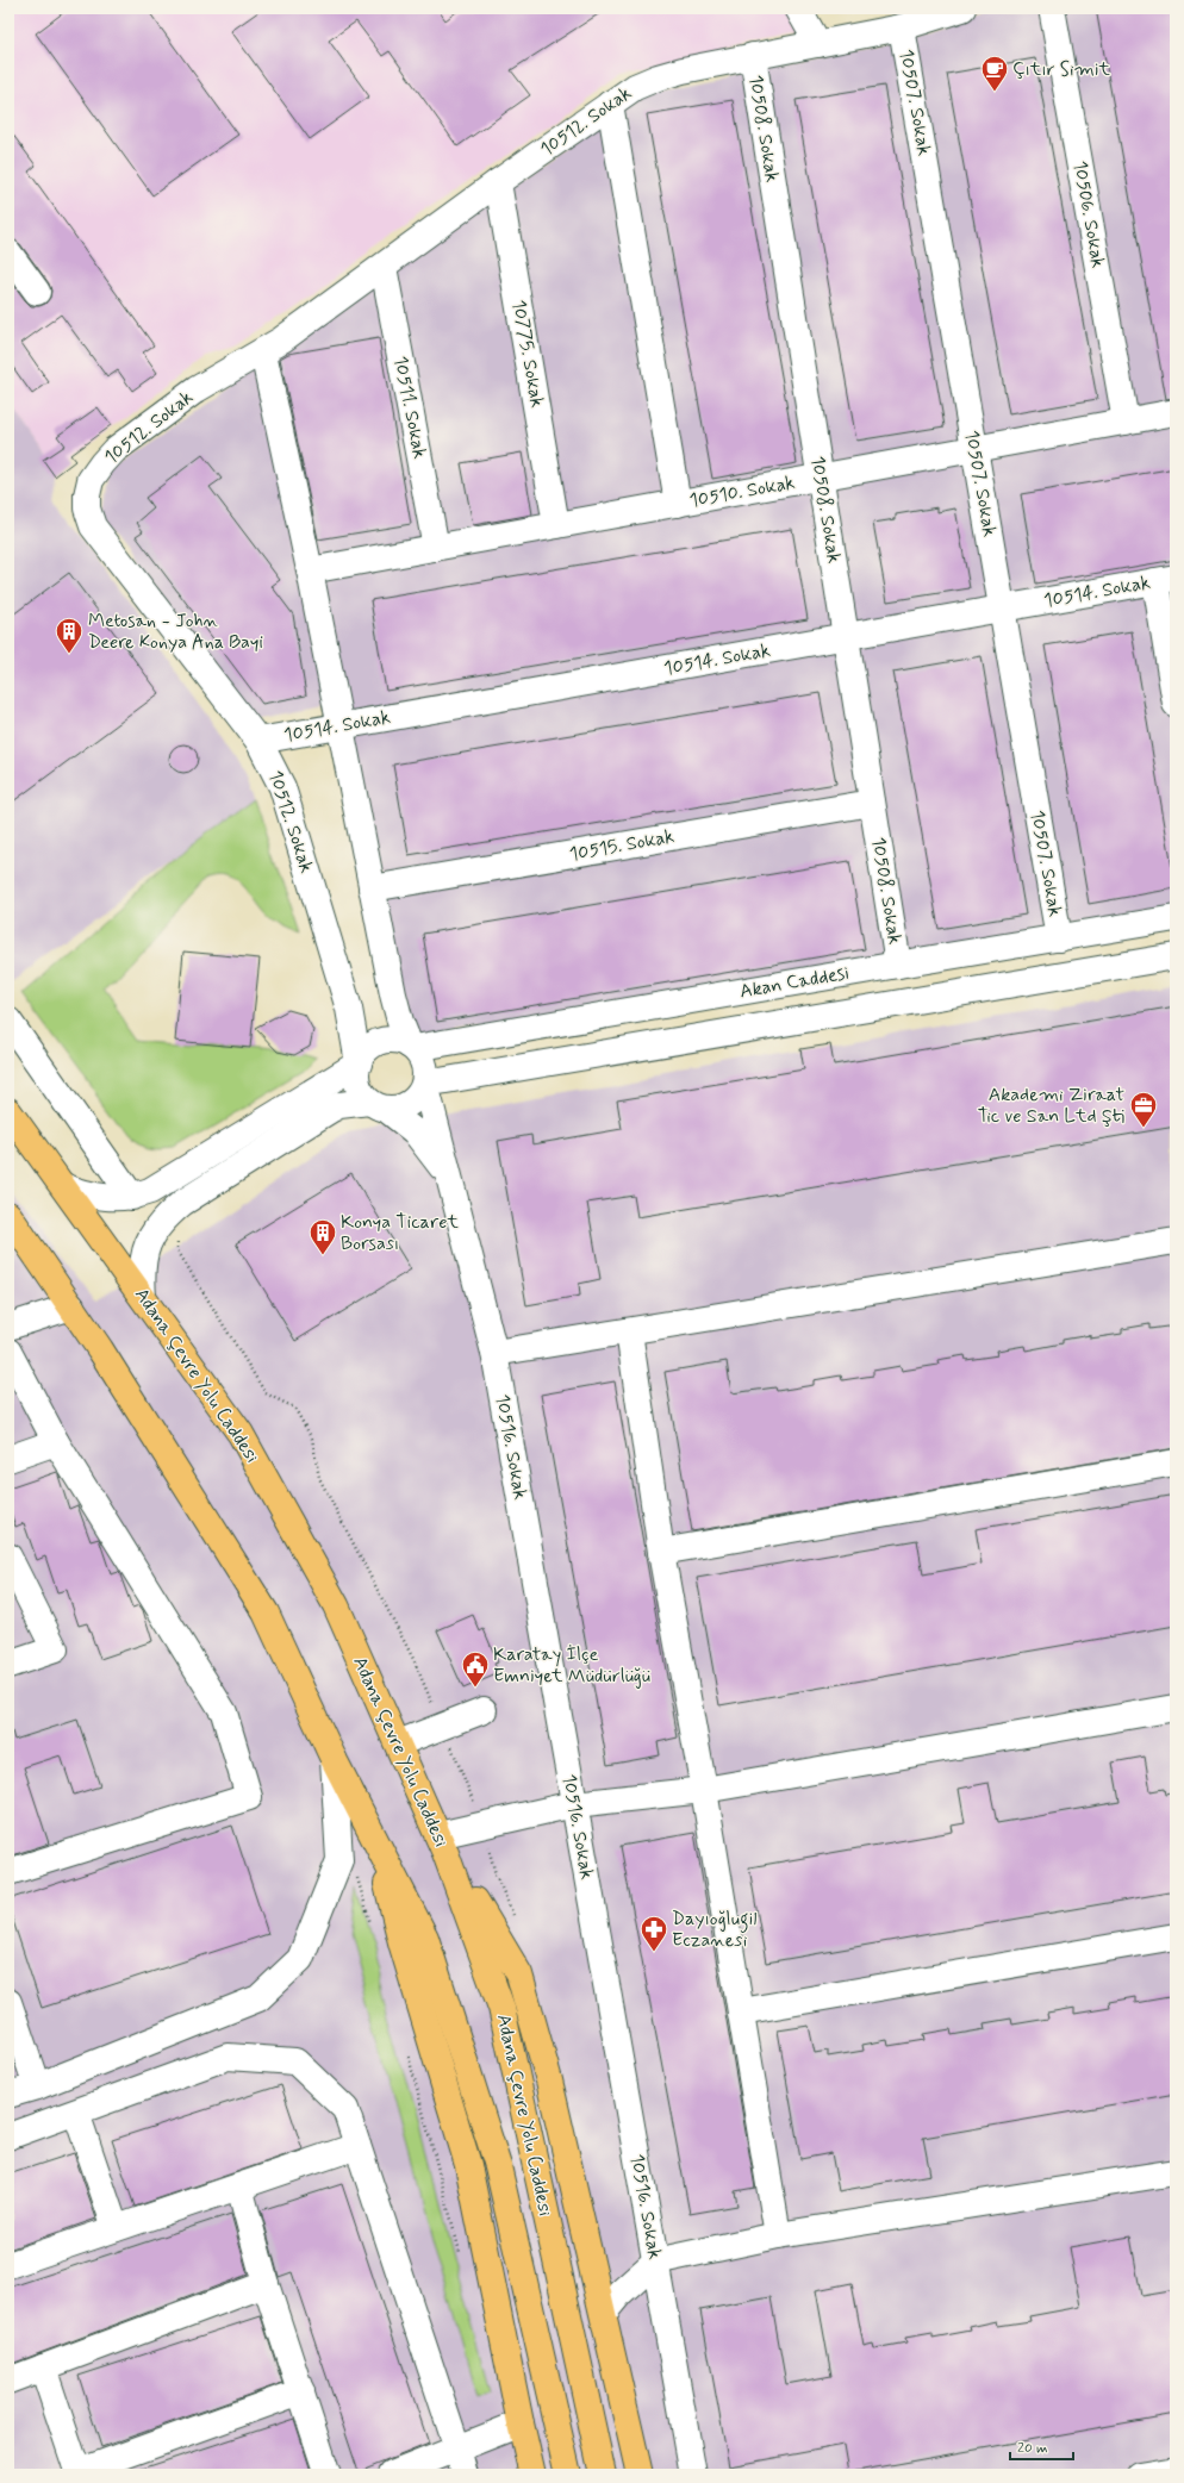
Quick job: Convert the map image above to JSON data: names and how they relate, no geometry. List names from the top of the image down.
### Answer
{
  "streets": {
    "highway": ["Adana Çevre Yolu Caddesi"],
    "street": [
      "10507. Sokak",
      "10512. Sokak",
      "10508. Sokak",
      "10506. Sokak",
      "10775. Sokak",
      "10511. Sokak",
      "10510. Sokak",
      "10514. Sokak",
      "10515. Sokak",
      "Akan Caddesi",
      "10516. Sokak"
    ]
  },
  "crossings": [
    ["10507. Sokak", "10512. Sokak"],
    ["10507. Sokak", "10510. Sokak"],
    ["10507. Sokak", "10514. Sokak"],
    ["10507. Sokak", "Akan Caddesi"],
    ["10512. Sokak", "10508. Sokak"],
    ["10512. Sokak", "10775. Sokak"],
    ["10512. Sokak", "10511. Sokak"],
    ["10512. Sokak", "10514. Sokak"],
    ["10512. Sokak", "Akan Caddesi"],
    ["10512. Sokak", "10516. Sokak"],
    ["10508. Sokak", "10510. Sokak"],
    ["10508. Sokak", "10514. Sokak"],
    ["10508. Sokak", "10515. Sokak"],
    ["10508. Sokak", "Akan Caddesi"],
    ["10506. Sokak", "10510. Sokak"],
    ["10775. Sokak", "10510. Sokak"],
    ["10511. Sokak", "10510. Sokak"],
    ["Akan Caddesi", "10516. Sokak"]
  ],
  "places": {
    "cafe": ["Çıtır Simit"],
    "building": ["Metosan - John Deere Konya Ana Bayi", "Konya Ticaret Borsası"],
    "office": ["Akademi Ziraat Tic ve San Ltd Şti"],
    "public building": ["Karatay İlçe Emniyet Müdürlüğü"],
    "pharmacy": ["Dayıoğlugil Eczanesi"]
  },
  "scale_bar": "20 m"
}
